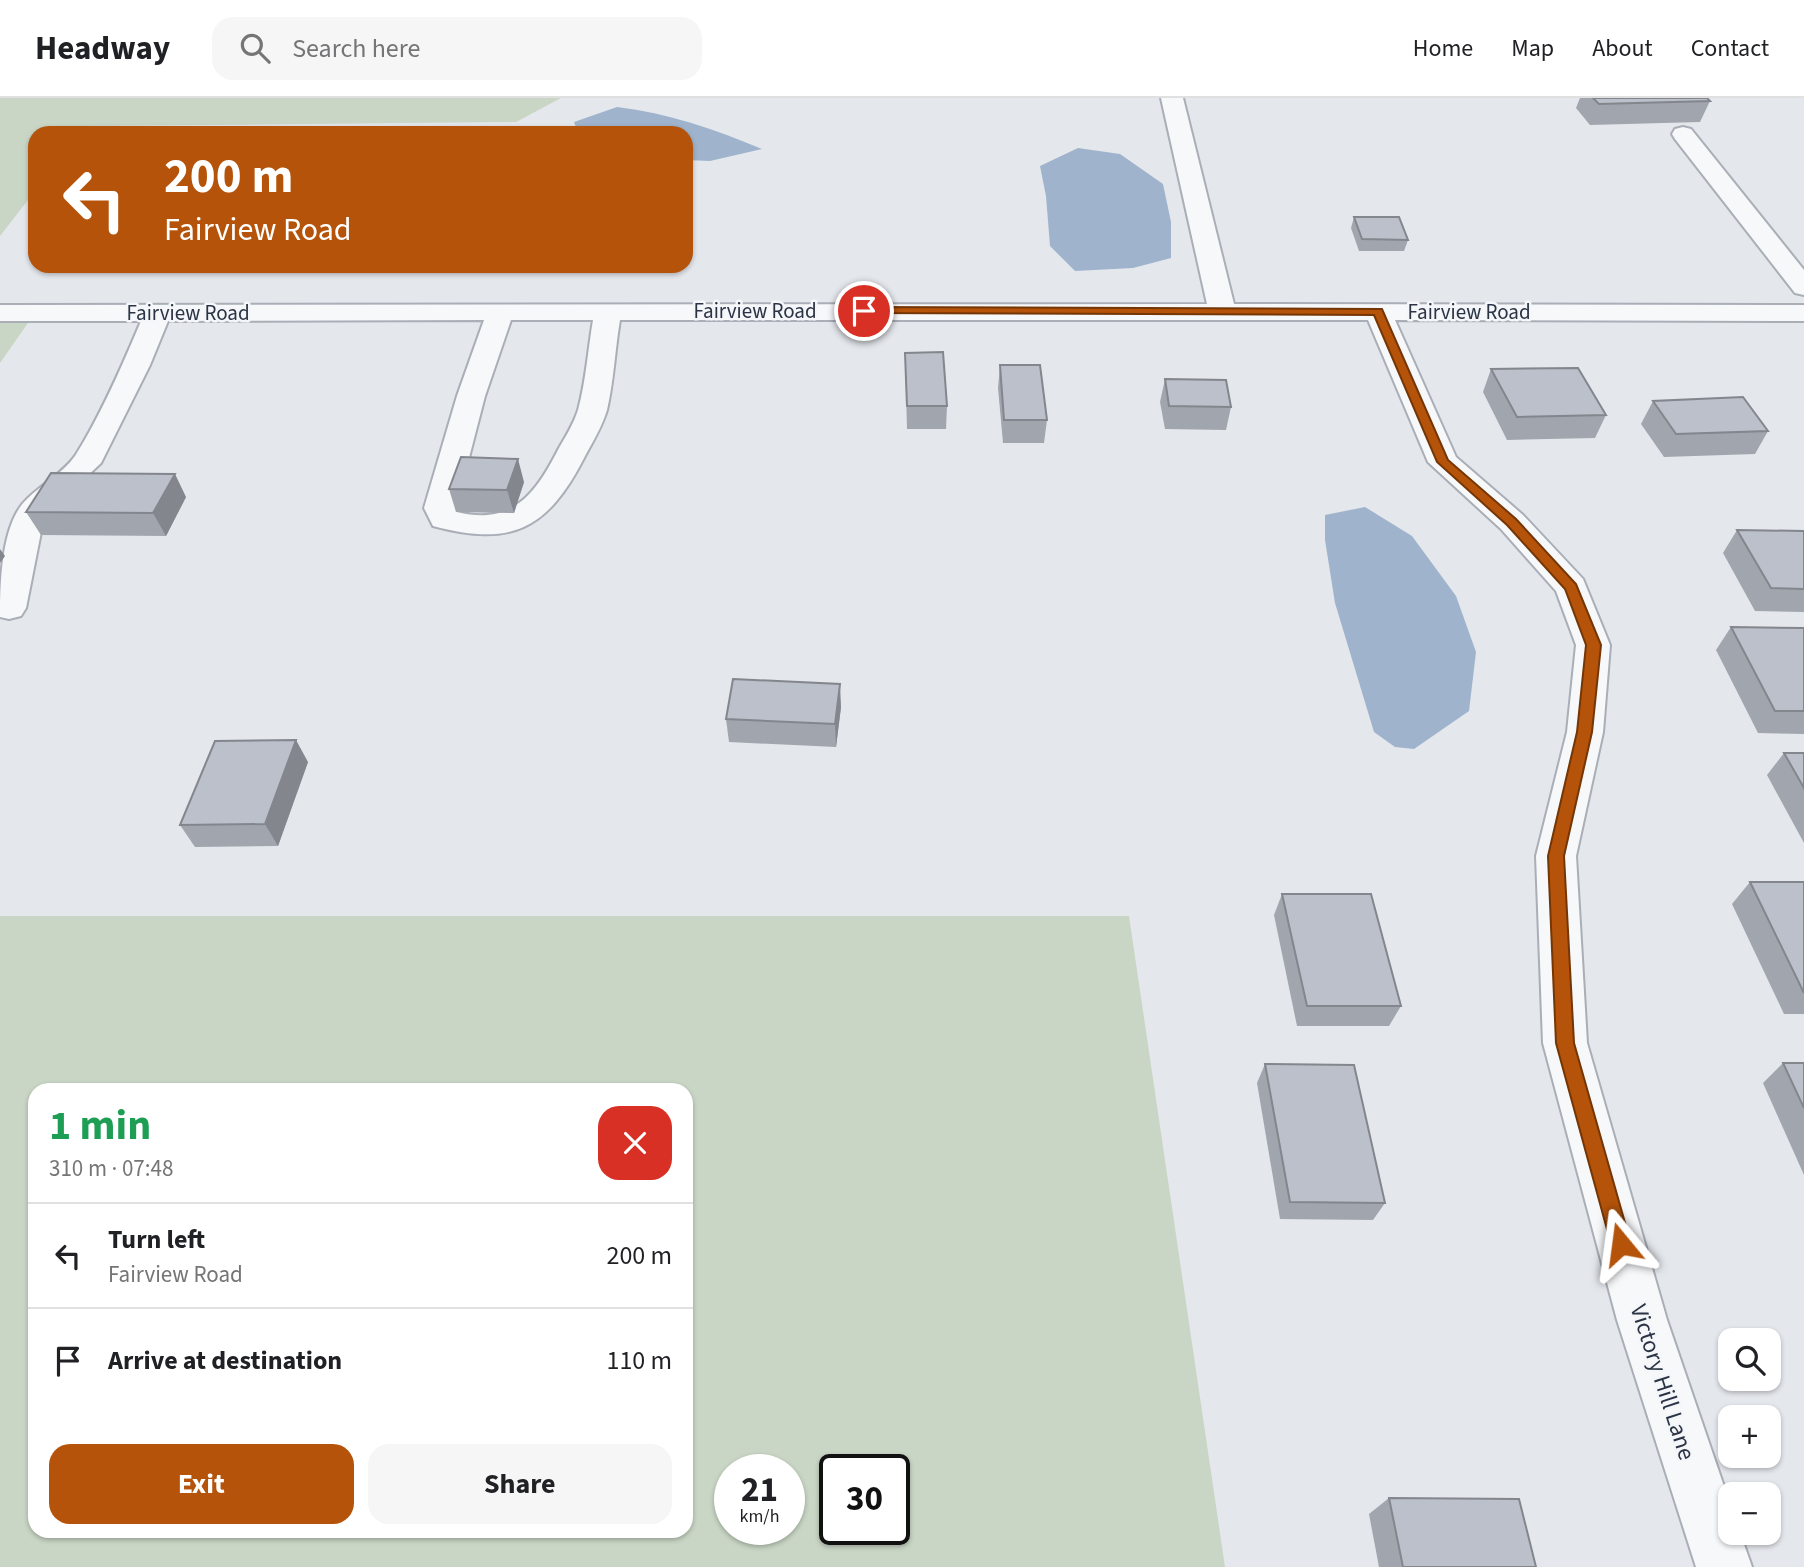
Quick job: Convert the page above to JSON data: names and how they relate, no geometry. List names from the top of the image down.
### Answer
{
  "streets": {
    "street": ["Fairview Road", "Victory Hill Lane"]
  },
  "crossings": [
    ["Fairview Road", "Victory Hill Lane"]
  ],
  "page": {
    "header": "Headway",
    "search": "Search here",
    "nav": [
      "Home",
      "Map",
      "About",
      "Contact"
    ],
    "turn": ["200 m", "Fairview Road"],
    "heading": ["1 min", "310 m · 07:48"],
    "list": [
      {
        "name": "Turn left",
        "note": "Fairview Road",
        "value": "200 m"
      },
      {
        "name": "Arrive at destination",
        "value": "110 m"
      }
    ],
    "map_buttons": ["+", "−"],
    "buttons": ["Exit", "Share"],
    "speed": "21 km/h",
    "limit": "30"
  }
}
